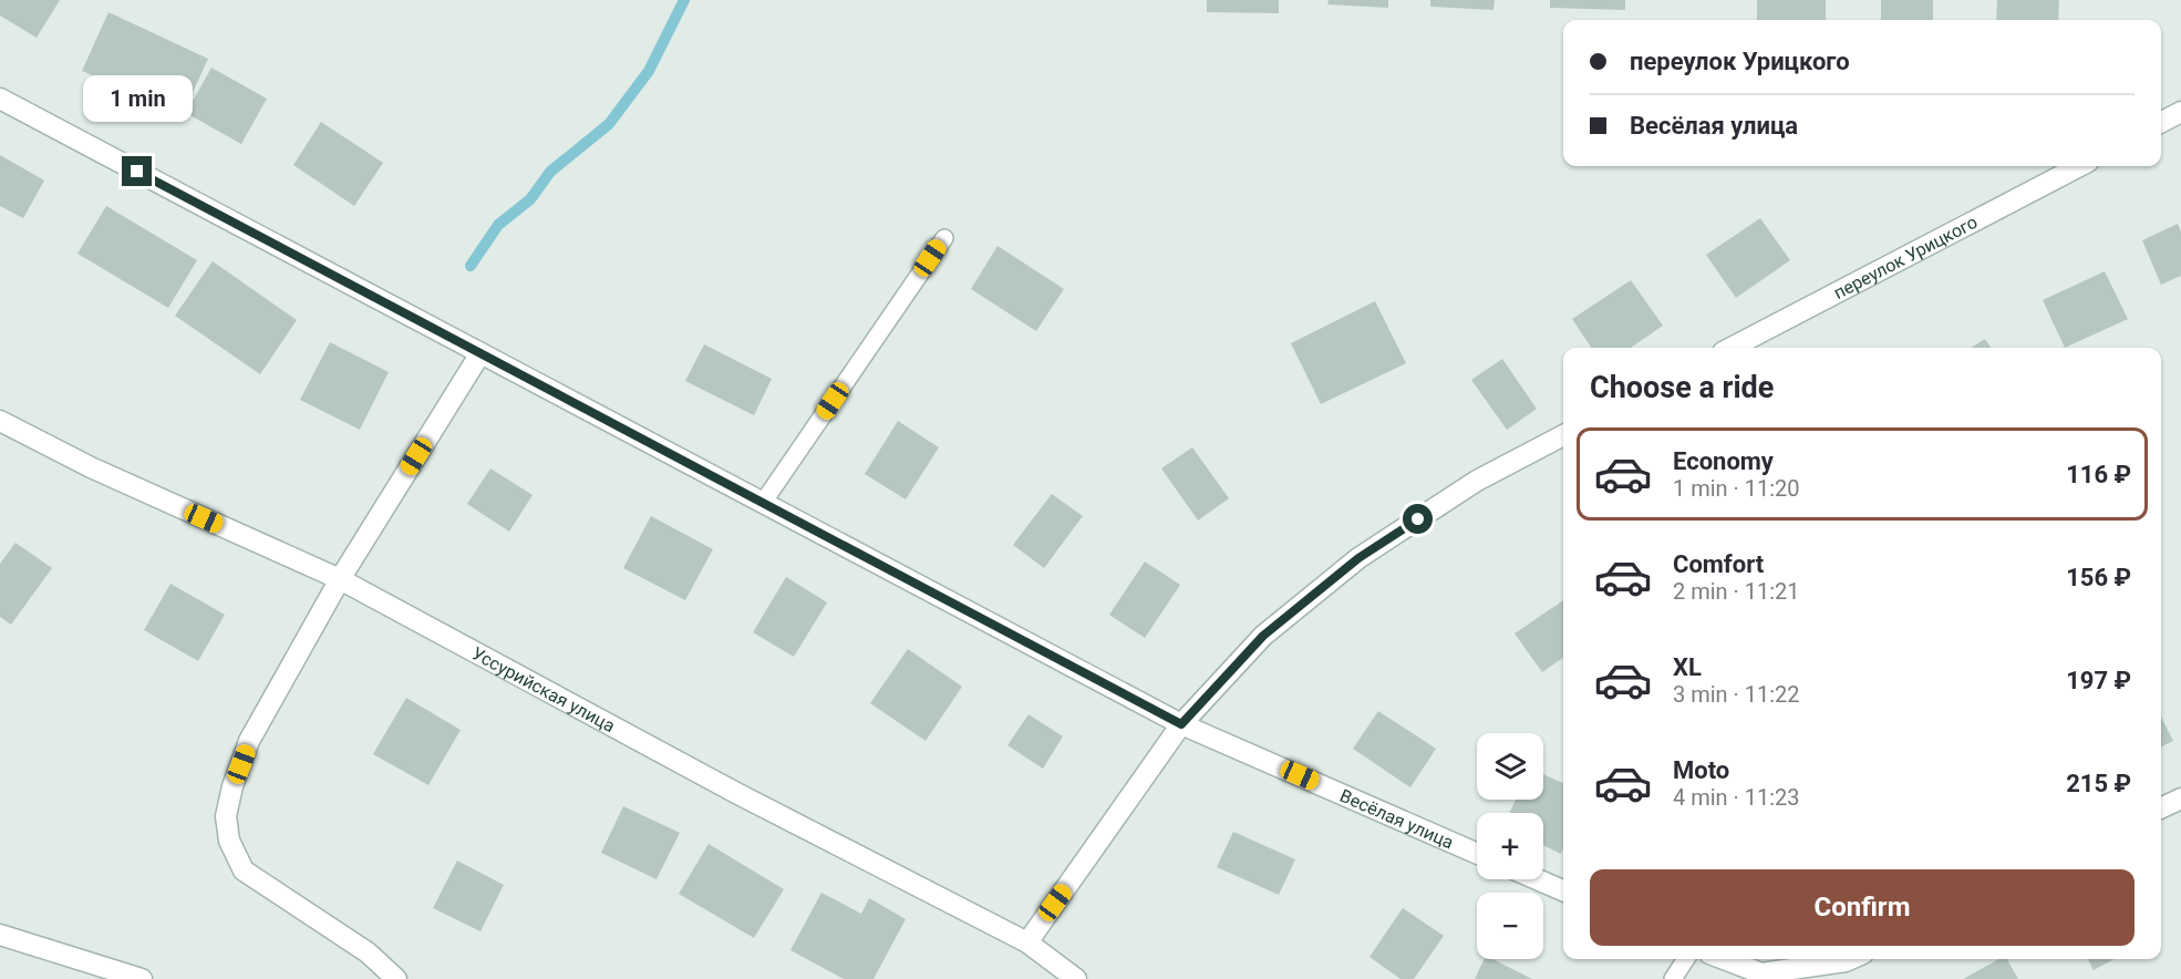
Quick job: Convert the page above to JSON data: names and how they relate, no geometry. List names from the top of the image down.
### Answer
{
  "streets": {
    "street": ["переулок Урицкого", "Уссурийская улица", "Весёлая улица"]
  },
  "page": {
    "banner": ["переулок Урицкого", "Весёлая улица"],
    "bubble": "1 min",
    "heading": "Choose a ride",
    "list": [
      {
        "name": "Economy",
        "note": "1 min · 11:20",
        "value": "116 ₽"
      },
      {
        "name": "Comfort",
        "note": "2 min · 11:21",
        "value": "156 ₽"
      },
      {
        "name": "XL",
        "note": "3 min · 11:22",
        "value": "197 ₽"
      },
      {
        "name": "Moto",
        "note": "4 min · 11:23",
        "value": "215 ₽"
      }
    ],
    "map_buttons": ["+", "−"],
    "buttons": "Confirm"
  }
}
